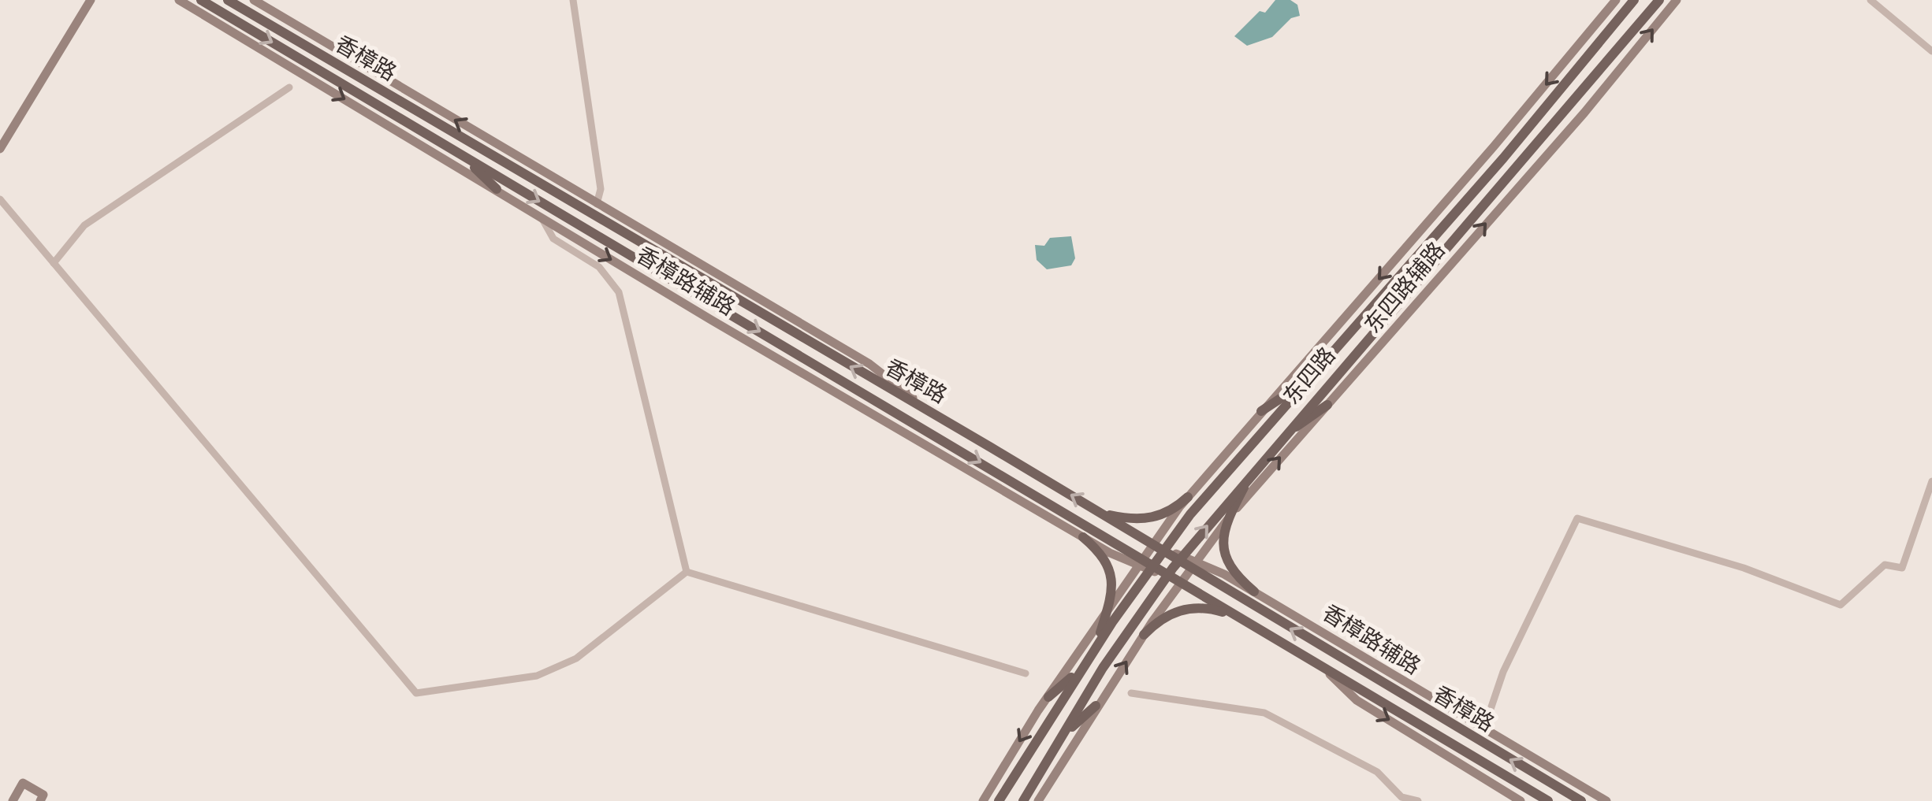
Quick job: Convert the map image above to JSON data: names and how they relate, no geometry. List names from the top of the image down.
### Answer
{
  "streets": {
    "main road": ["香樟路", "东四路"],
    "street": ["香樟路辅路", "东四路辅路"]
  },
  "crossings": [
    ["香樟路", "香樟路辅路"],
    ["香樟路", "东四路辅路"],
    ["香樟路", "东四路"],
    ["香樟路辅路", "东四路辅路"]
  ]
}
